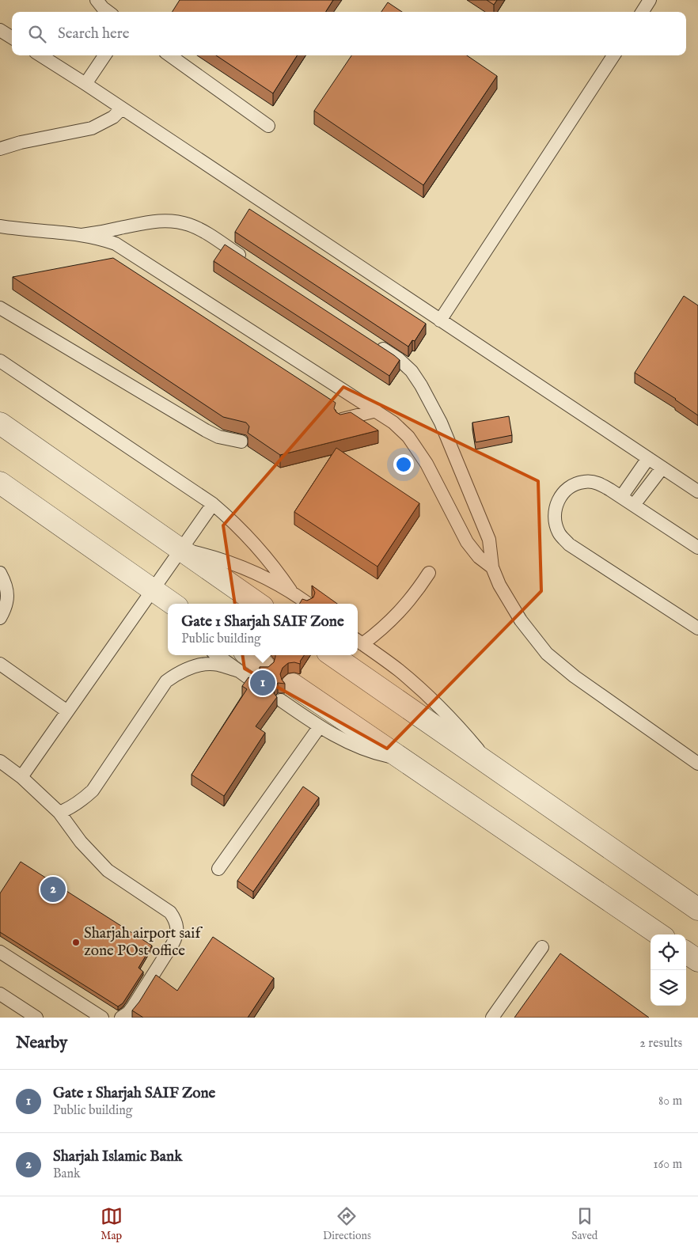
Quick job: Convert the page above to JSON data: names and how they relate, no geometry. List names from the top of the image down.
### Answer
{
  "places": ["Sharjah airport saif zone POst office"],
  "page": {
    "search": "Search here",
    "popup": ["Gate 1 Sharjah SAIF Zone", "Public building"],
    "pins": ["1", "2"],
    "heading": ["Nearby", "2 results"],
    "list": [
      {
        "mark": "1",
        "name": "Gate 1 Sharjah SAIF Zone",
        "note": "Public building",
        "value": "80 m"
      },
      {
        "mark": "2",
        "name": "Sharjah Islamic Bank",
        "note": "Bank",
        "value": "160 m"
      }
    ],
    "nav": ["Map", "Directions", "Saved"]
  }
}
